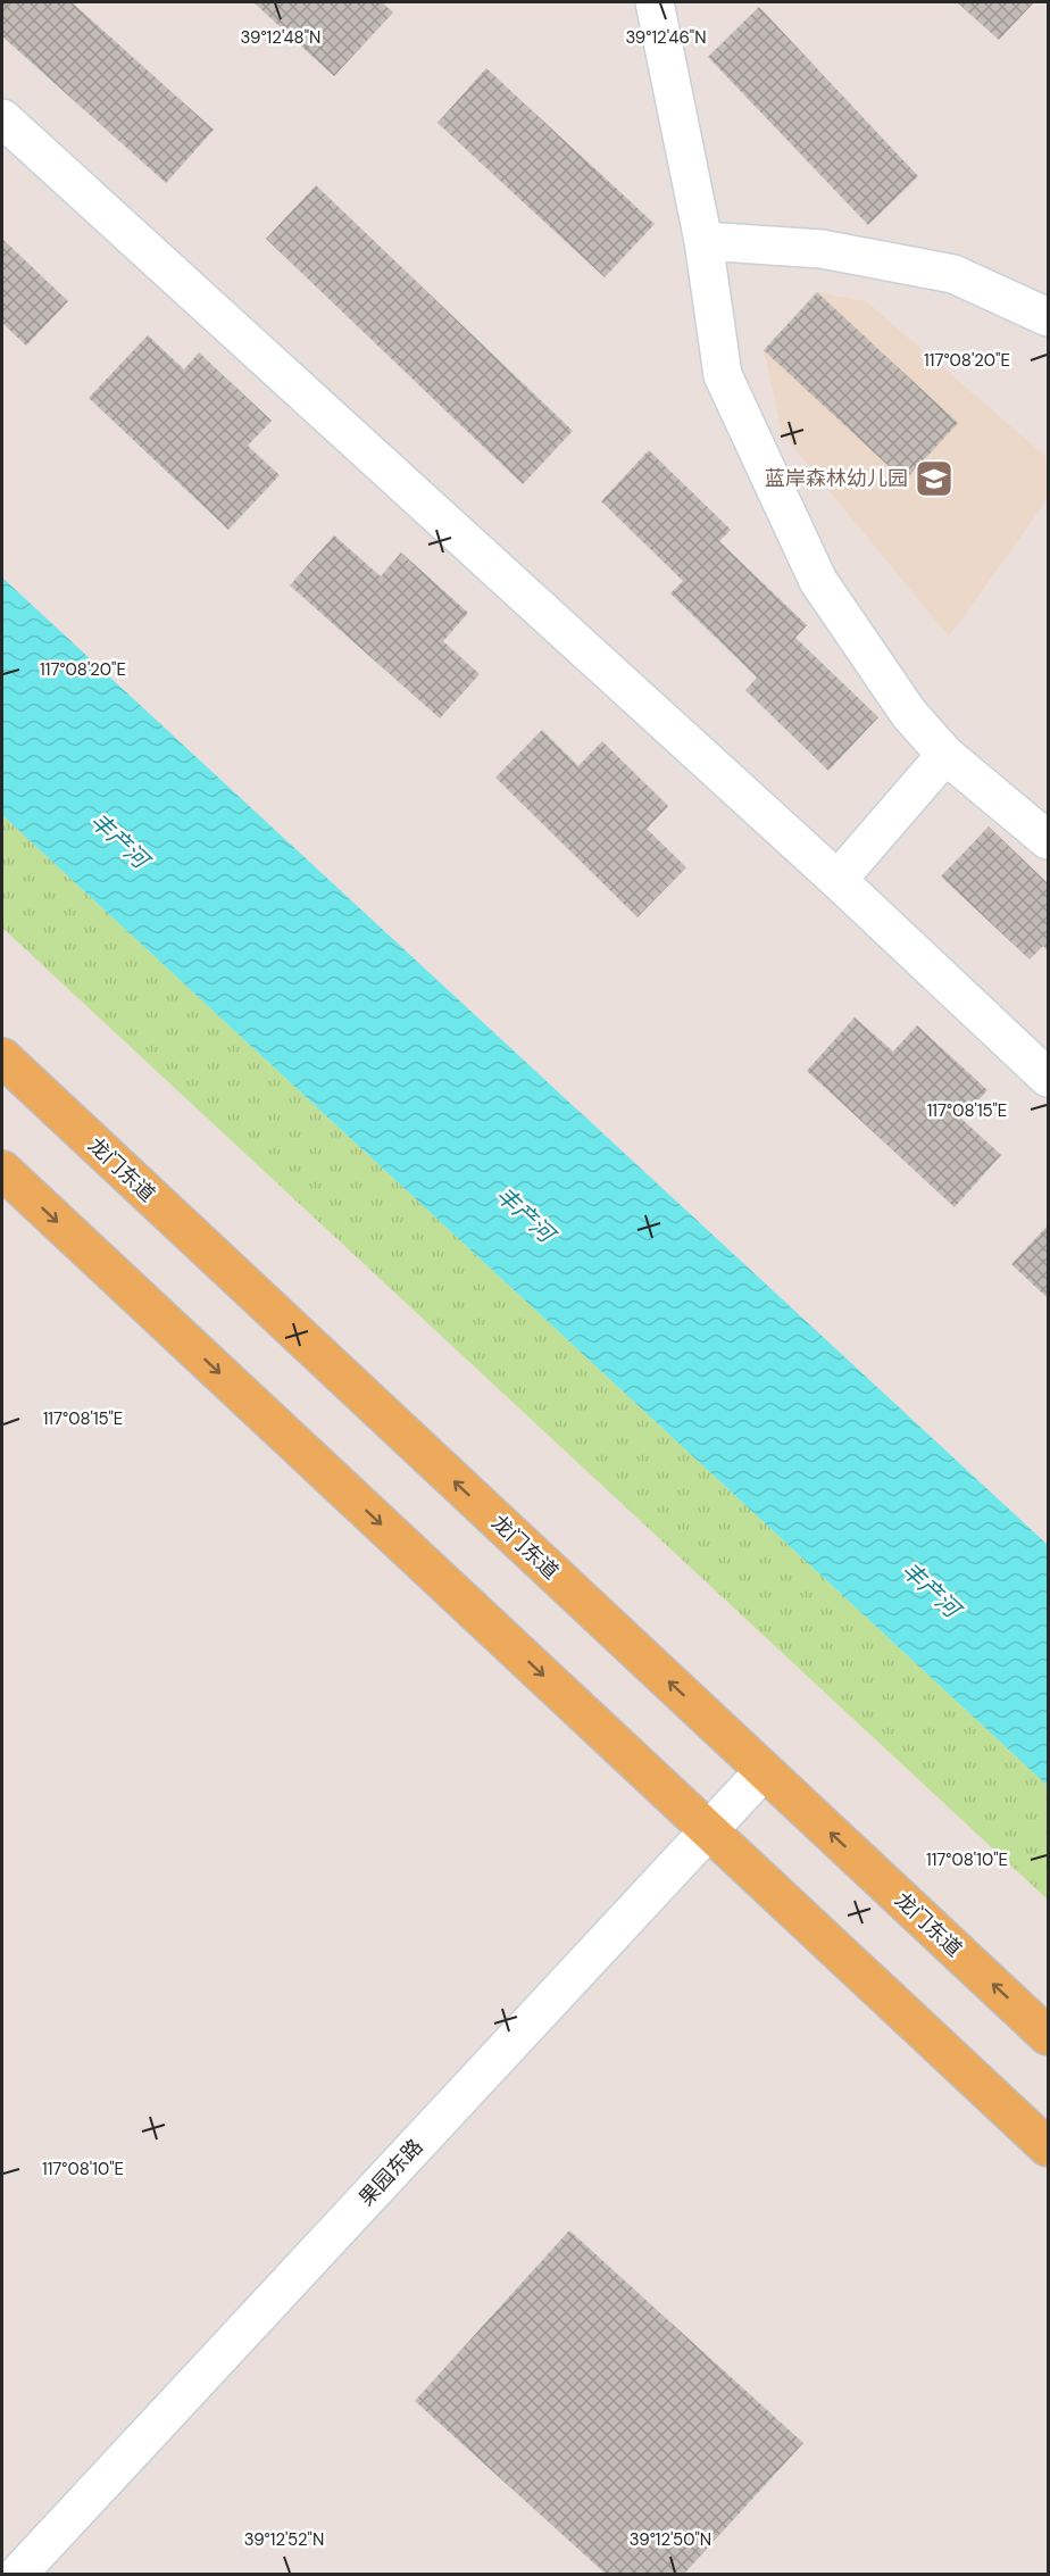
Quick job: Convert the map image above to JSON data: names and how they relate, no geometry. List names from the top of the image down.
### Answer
{
  "streets": {
    "main road": ["龙门东道"],
    "street": ["果园东路"]
  },
  "crossings": [
    ["龙门东道", "果园东路"]
  ],
  "water": ["丰产河"],
  "places": {
    "school or university": ["蓝岸森林幼儿园"]
  },
  "coordinates": [
    "39°12'46\"N",
    "39°12'48\"N",
    "117°08'20\"E",
    "117°08'15\"E",
    "117°08'10\"E",
    "39°12'52\"N",
    "39°12'50\"N"
  ]
}
